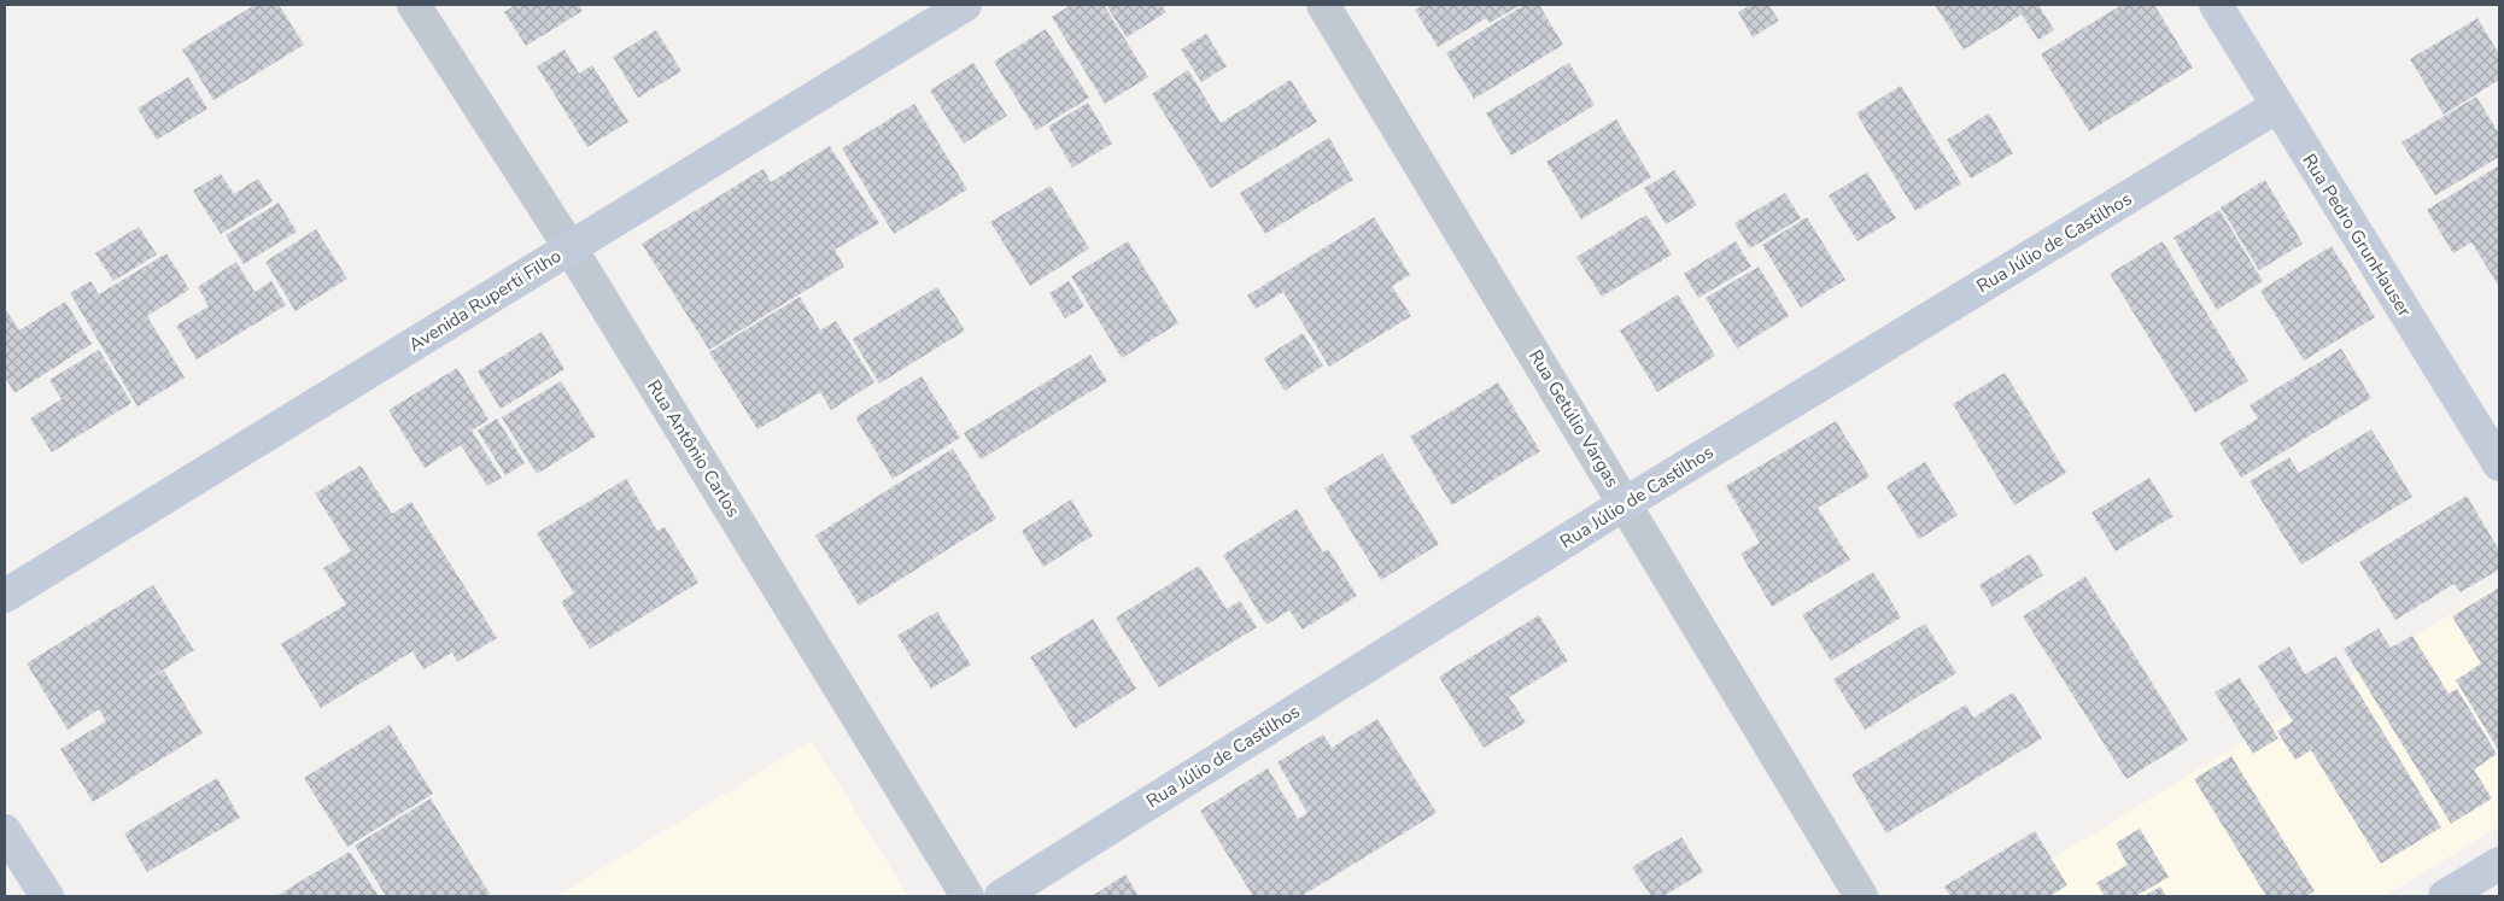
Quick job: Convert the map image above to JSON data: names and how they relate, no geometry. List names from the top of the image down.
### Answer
{
  "streets": {
    "street": [
      "Rua Pedro GrunHauser",
      "Rua Júlio de Castilhos",
      "Avenida Ruperti Filho",
      "Rua Getúlio Vargas",
      "Rua Antônio Carlos"
    ]
  },
  "crossings": [
    ["Rua Pedro GrunHauser", "Rua Júlio de Castilhos"],
    ["Rua Júlio de Castilhos", "Rua Getúlio Vargas"],
    ["Avenida Ruperti Filho", "Rua Antônio Carlos"]
  ]
}
